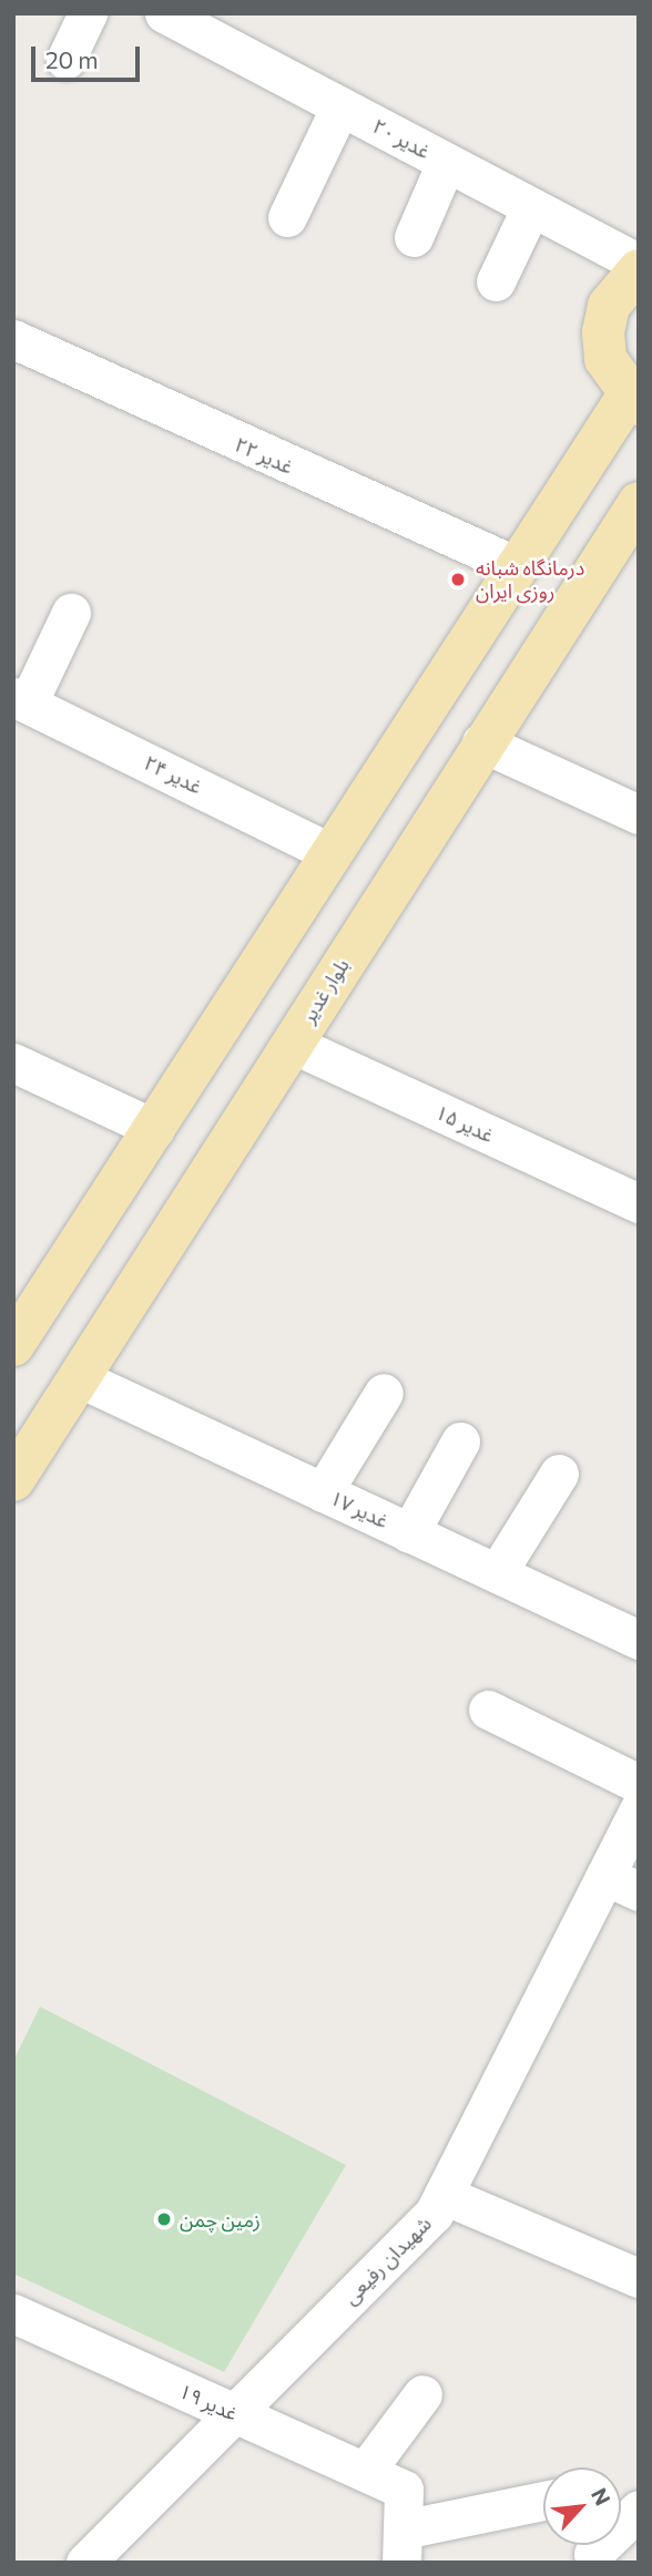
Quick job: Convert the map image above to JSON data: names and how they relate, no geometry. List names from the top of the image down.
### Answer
{
  "streets": {
    "main road": ["بلوار غدیر"],
    "street": [
      "۲۰ غدیر",
      "۲۲ غدیر",
      "۲۴ غدیر",
      "۱۵ غدیر",
      "۱۷ غدیر",
      "شهیدان رفیعی",
      "۱۹ غدیر"
    ]
  },
  "crossings": [
    ["بلوار غدیر", "۱۵ غدیر"],
    ["بلوار غدیر", "۱۷ غدیر"],
    ["شهیدان رفیعی", "۱۹ غدیر"]
  ],
  "places": ["درمانگاه شبانه روزی ایران", "زمین چمن"],
  "scale_bar": "20 m",
  "north": "top right"
}
